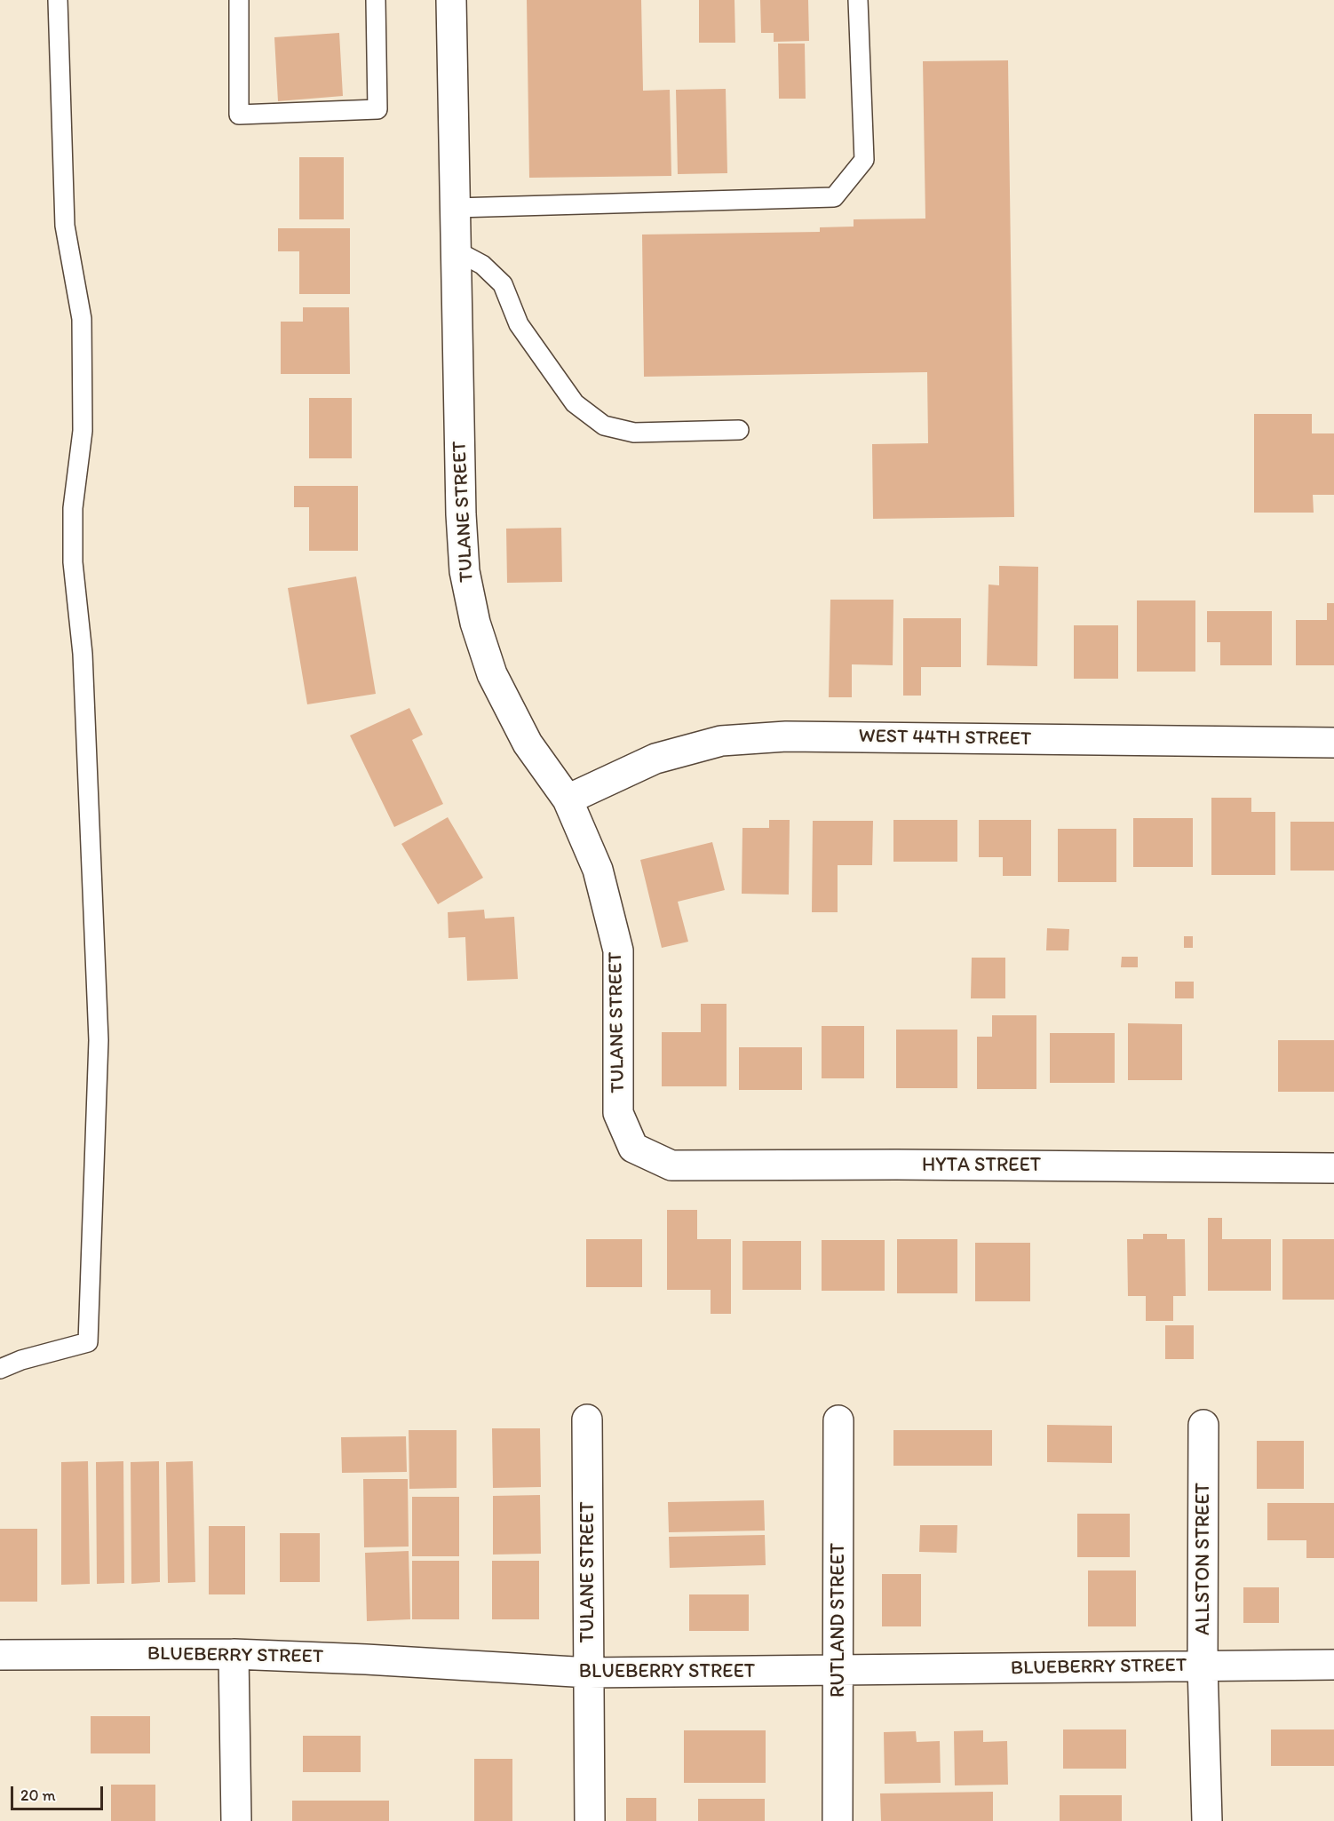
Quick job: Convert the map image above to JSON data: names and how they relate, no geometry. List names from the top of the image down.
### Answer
{
  "streets": {
    "street": [
      "TULANE STREET",
      "WEST 44TH STREET",
      "HYTA STREET",
      "ALLSTON STREET",
      "RUTLAND STREET",
      "BLUEBERRY STREET"
    ]
  },
  "crossings": [
    ["TULANE STREET", "WEST 44TH STREET"],
    ["TULANE STREET", "HYTA STREET"],
    ["TULANE STREET", "BLUEBERRY STREET"],
    ["ALLSTON STREET", "BLUEBERRY STREET"],
    ["RUTLAND STREET", "BLUEBERRY STREET"]
  ],
  "scale_bar": "20 m"
}
